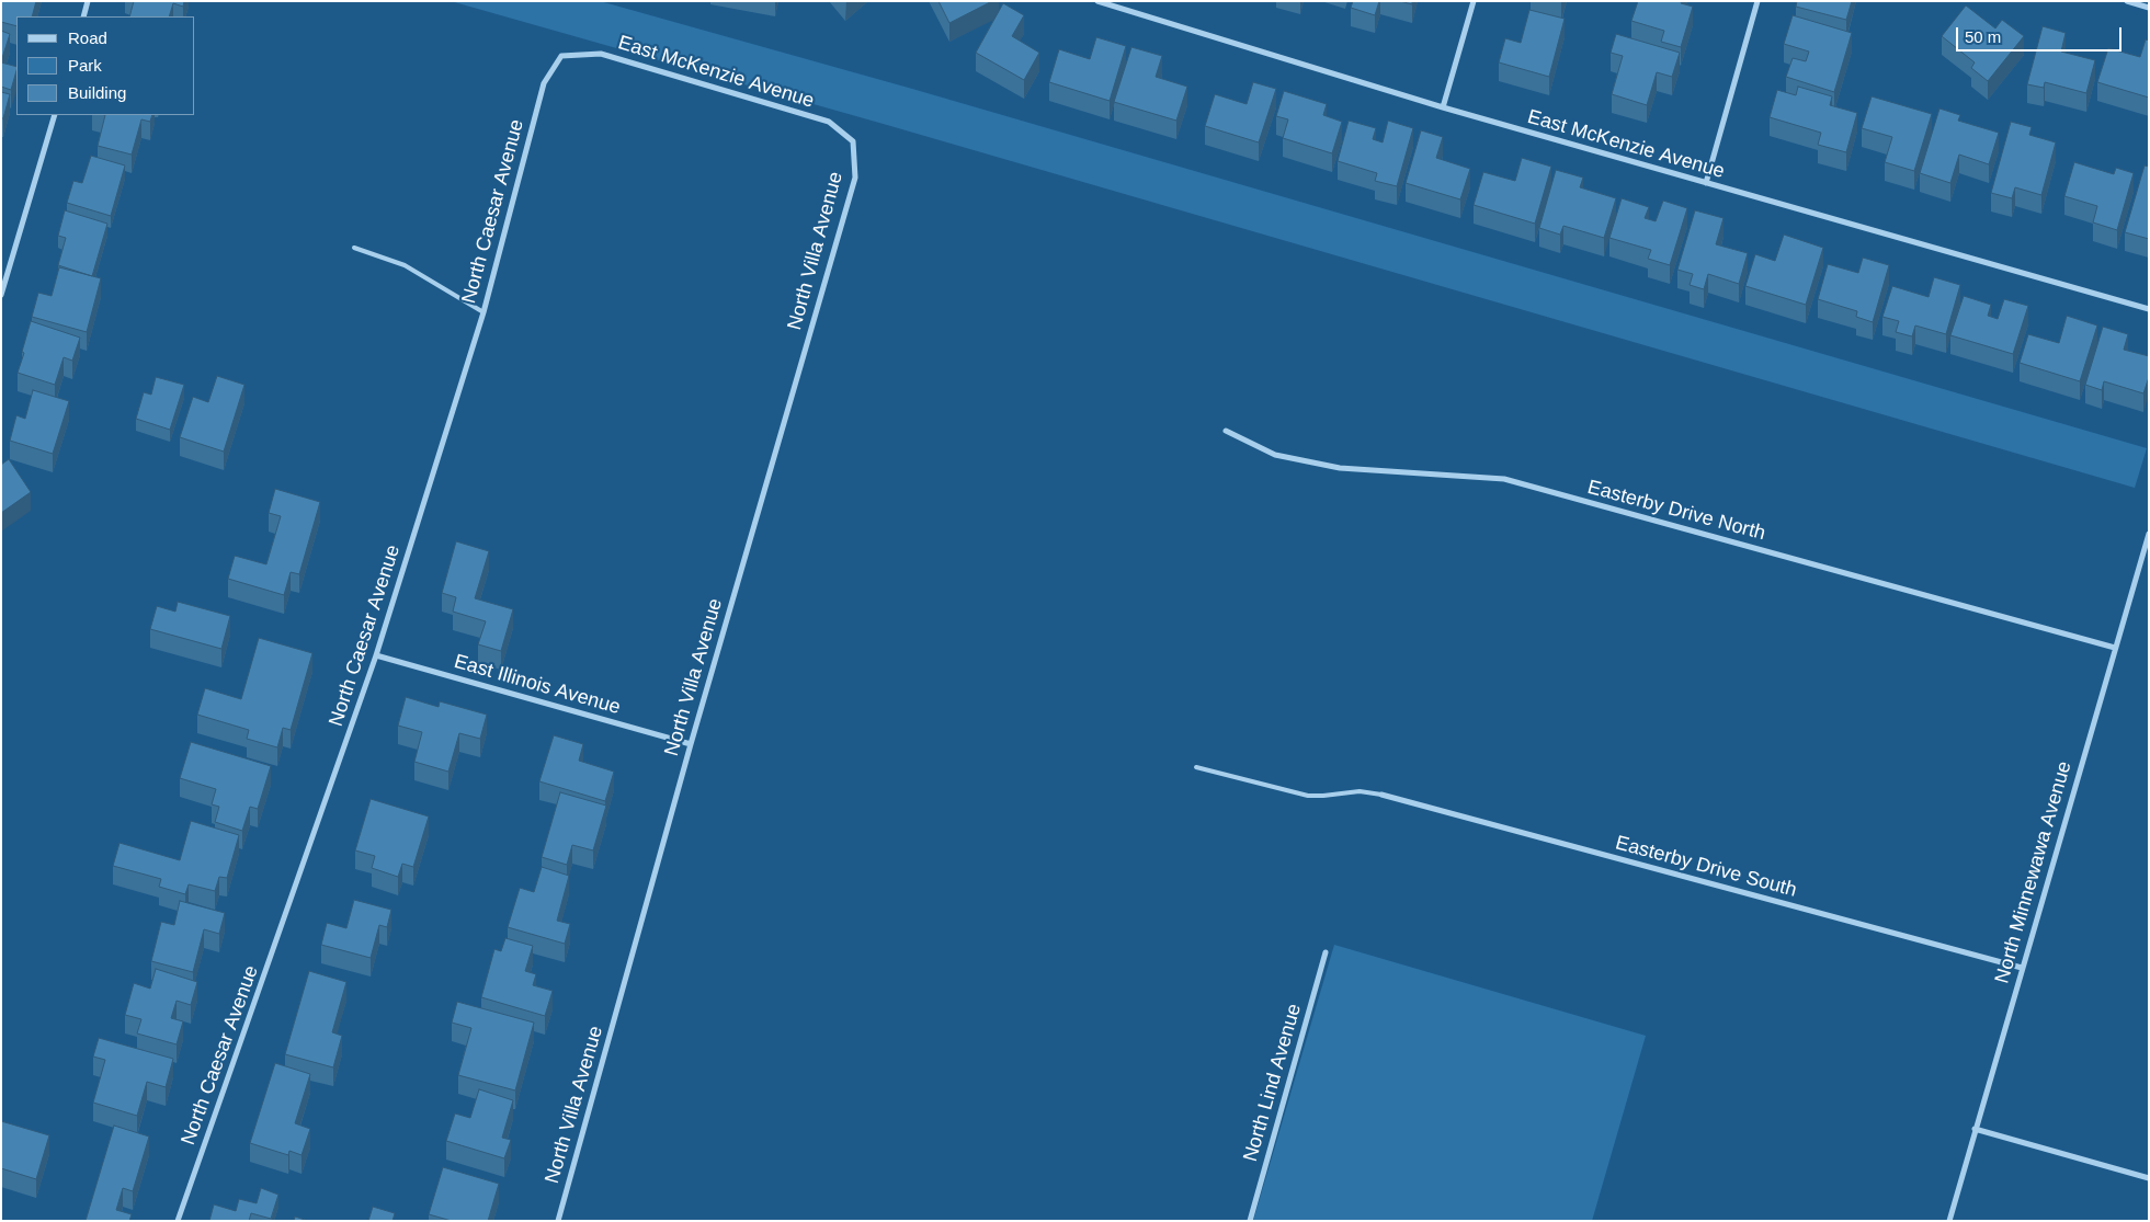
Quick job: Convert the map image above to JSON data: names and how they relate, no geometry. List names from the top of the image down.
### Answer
{
  "streets": {
    "street": [
      "East McKenzie Avenue",
      "North Caesar Avenue",
      "North Villa Avenue",
      "Easterby Drive North",
      "East Illinois Avenue",
      "Easterby Drive South",
      "North Minnewawa Avenue",
      "North Lind Avenue"
    ]
  },
  "crossings": [
    ["East McKenzie Avenue", "North Caesar Avenue"],
    ["East McKenzie Avenue", "North Villa Avenue"],
    ["North Caesar Avenue", "East Illinois Avenue"],
    ["North Villa Avenue", "East Illinois Avenue"],
    ["Easterby Drive North", "North Minnewawa Avenue"],
    ["Easterby Drive South", "North Minnewawa Avenue"]
  ],
  "legend": ["Road", "Park", "Building"],
  "scale_bar": "50 m"
}
